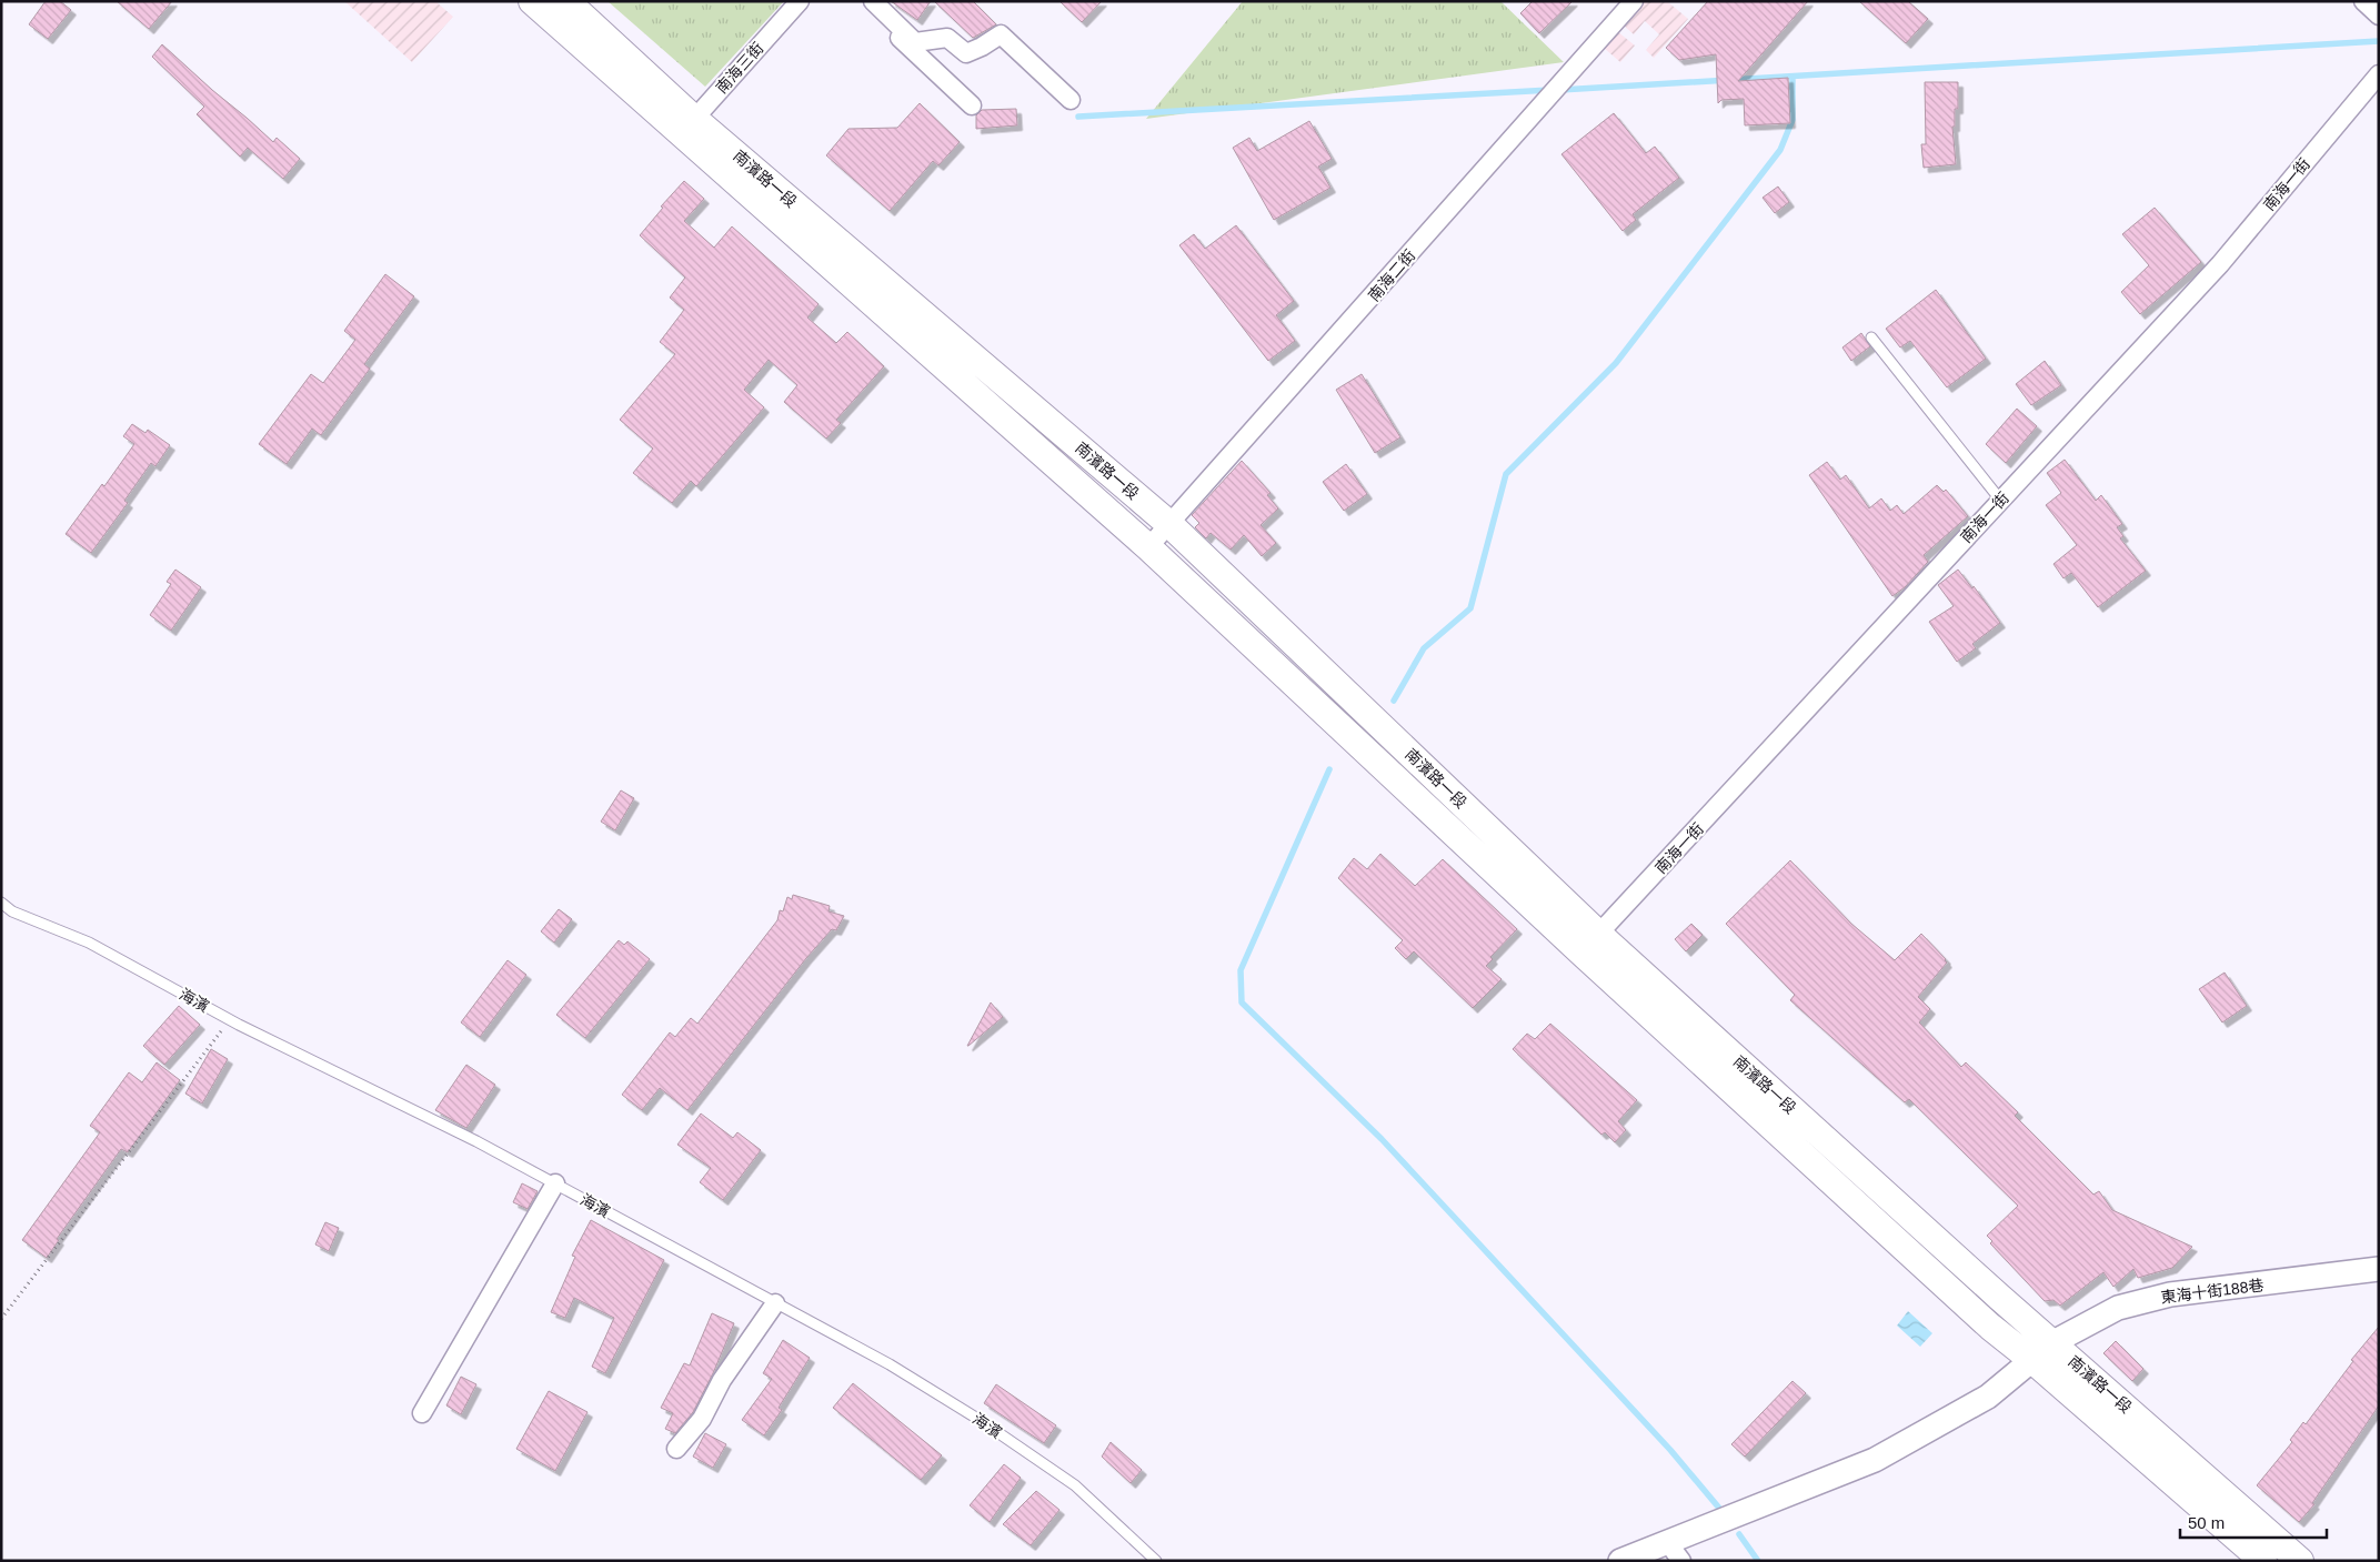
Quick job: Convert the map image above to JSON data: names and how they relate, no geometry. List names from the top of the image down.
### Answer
{
  "streets": {
    "main road": ["南濱路一段"],
    "street": [
      "南海三街",
      "南海一街",
      "南海二街",
      "東海十街188巷"
    ],
    "lane": ["海濱"]
  },
  "crossings": [
    ["南海三街", "南濱路一段"],
    ["南濱路一段", "南海一街"],
    ["南濱路一段", "南海二街"],
    ["南濱路一段", "東海十街188巷"]
  ],
  "scale_bar": "50 m"
}
